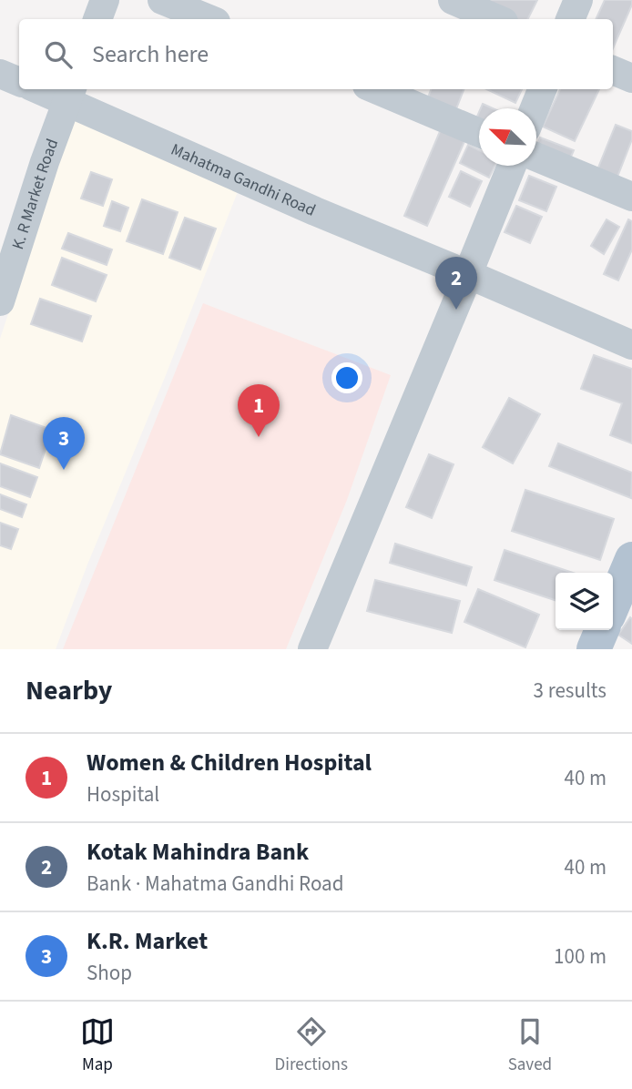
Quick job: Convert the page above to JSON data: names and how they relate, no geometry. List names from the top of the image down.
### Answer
{
  "streets": {
    "street": ["Mahatma Gandhi Road", "K. R Market Road"]
  },
  "crossings": [
    ["Mahatma Gandhi Road", "K. R Market Road"]
  ],
  "north": "top left",
  "page": {
    "search": "Search here",
    "pins": ["2", "1", "3"],
    "heading": ["Nearby", "3 results"],
    "list": [
      {
        "mark": "1",
        "name": "Women & Children Hospital",
        "note": "Hospital",
        "value": "40 m"
      },
      {
        "mark": "2",
        "name": "Kotak Mahindra Bank",
        "note": "Bank · Mahatma Gandhi Road",
        "value": "40 m"
      },
      {
        "mark": "3",
        "name": "K.R. Market",
        "note": "Shop",
        "value": "100 m"
      }
    ],
    "nav": ["Map", "Directions", "Saved"]
  }
}
